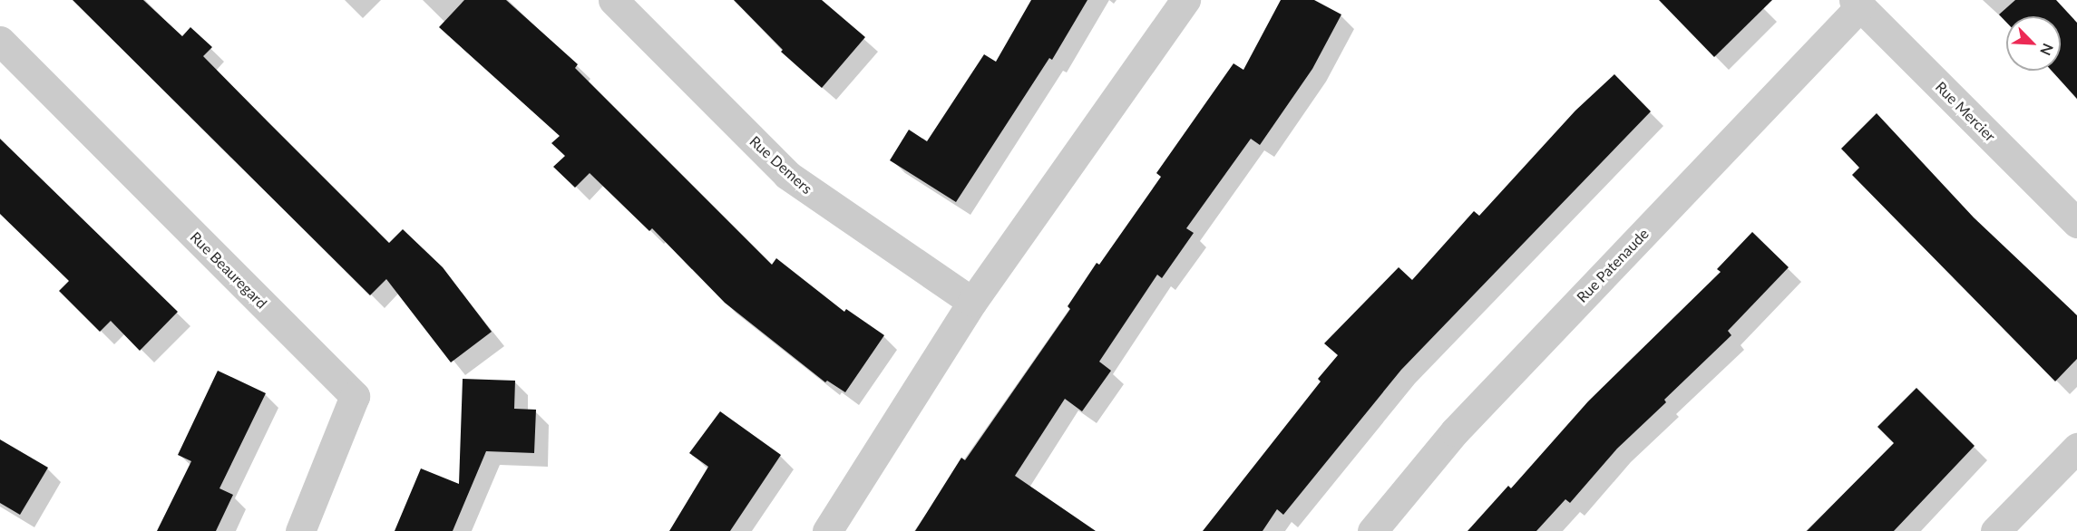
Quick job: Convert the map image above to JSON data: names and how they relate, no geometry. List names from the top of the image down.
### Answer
{
  "streets": {
    "street": [
      "Rue Mercier",
      "Rue Demers",
      "Rue Patenaude",
      "Rue Beauregard"
    ]
  },
  "crossings": [
    ["Rue Mercier", "Rue Patenaude"]
  ],
  "north": "bottom right"
}
